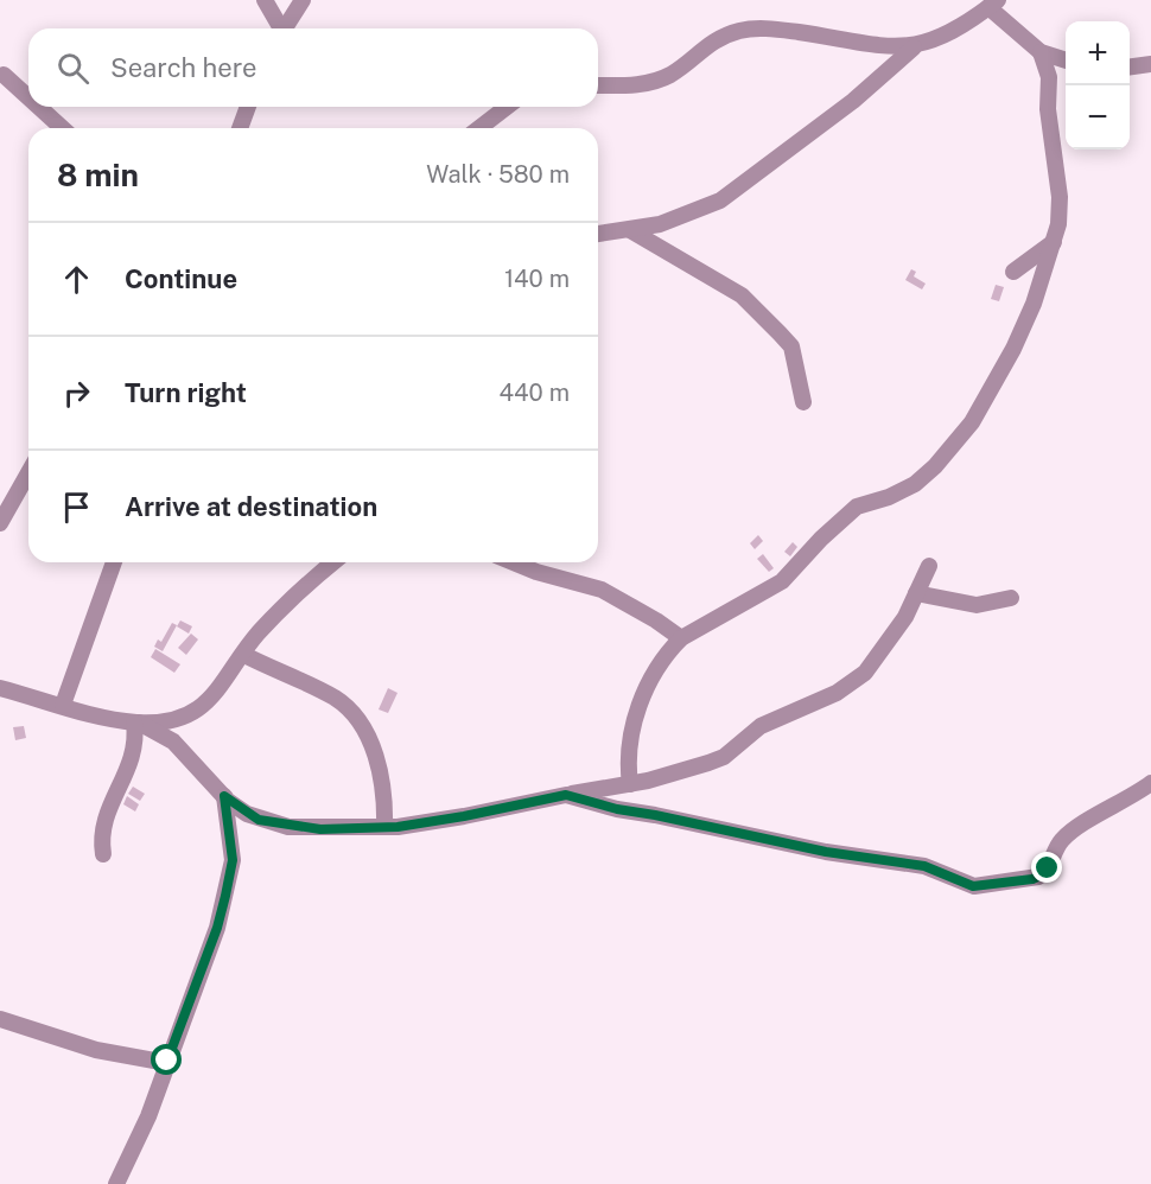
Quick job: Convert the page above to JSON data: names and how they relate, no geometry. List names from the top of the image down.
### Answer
{
  "page": {
    "map_buttons": ["+", "−"],
    "search": "Search here",
    "heading": ["8 min", "Walk · 580 m"],
    "list": [
      ["Continue", "140 m"],
      ["Turn right", "440 m"],
      "Arrive at destination"
    ]
  }
}
